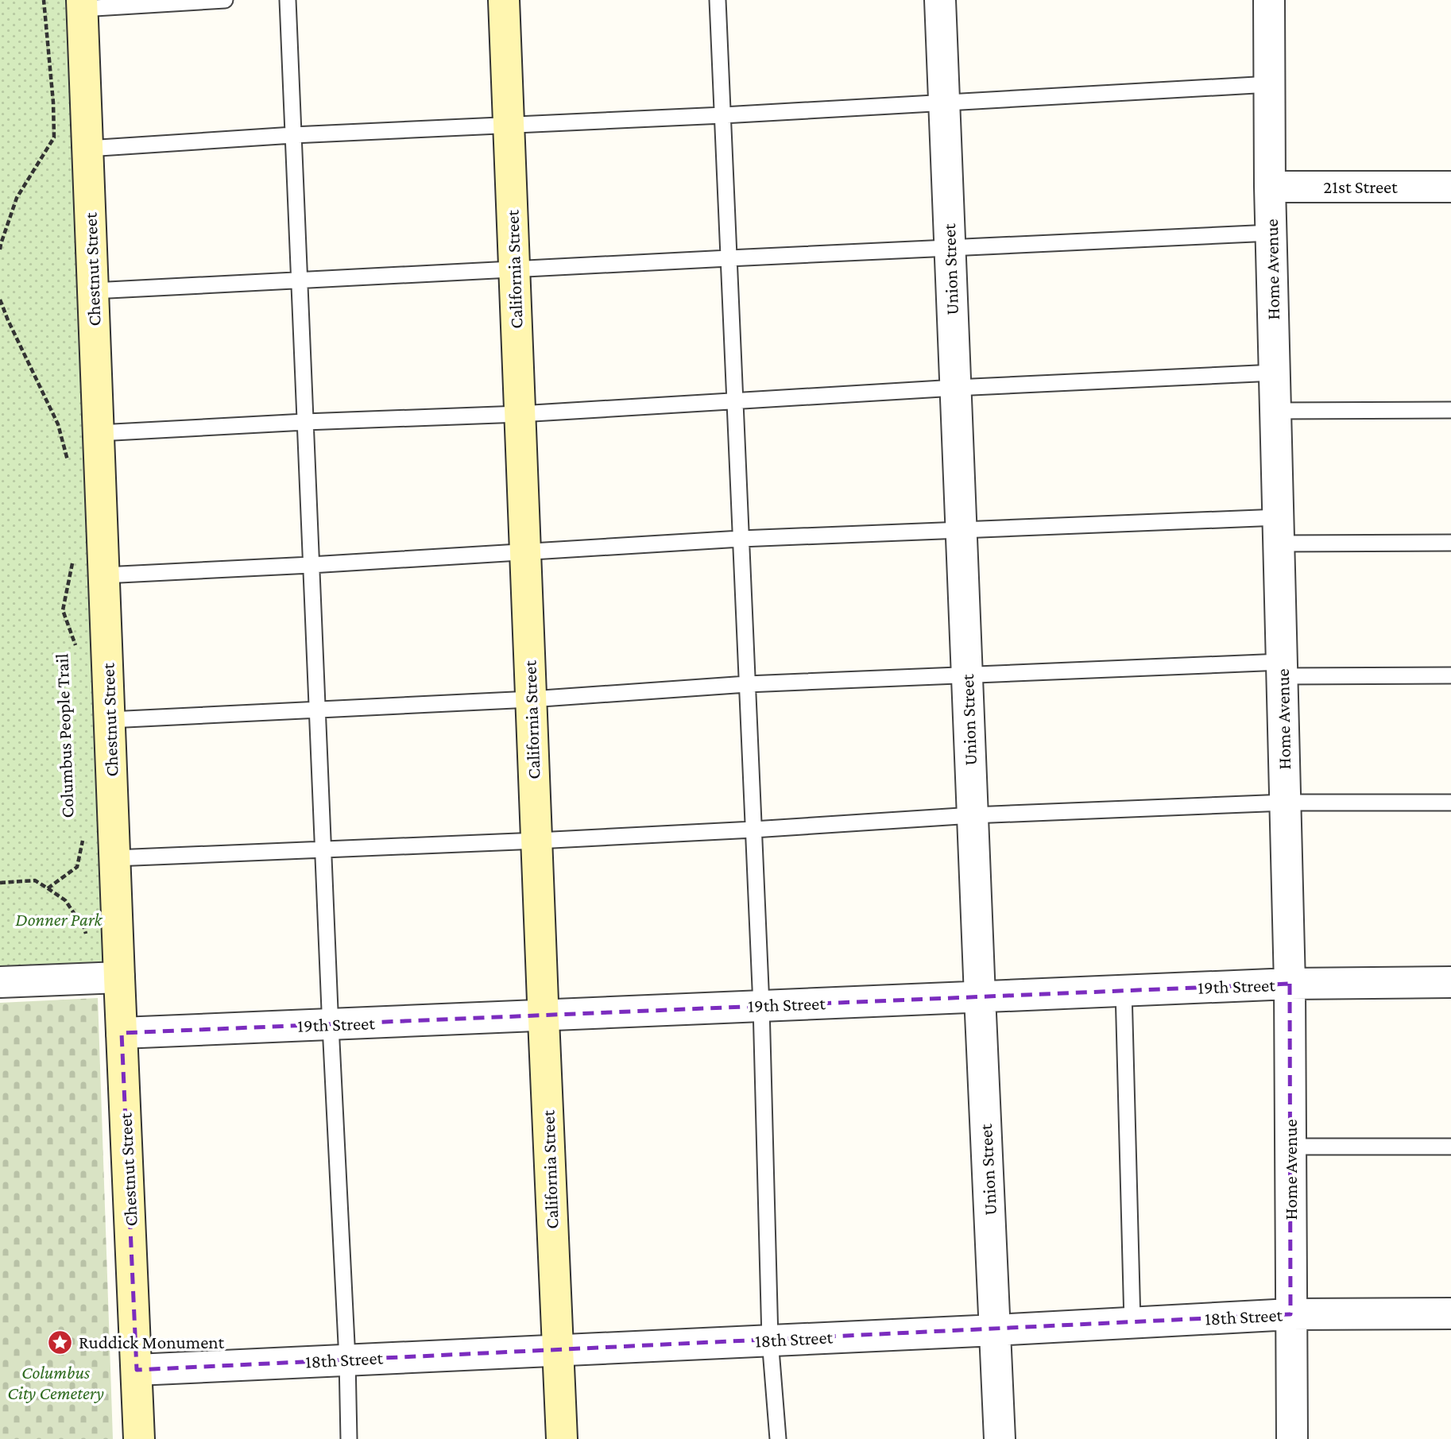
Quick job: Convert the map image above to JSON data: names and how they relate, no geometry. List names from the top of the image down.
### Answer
{
  "streets": {
    "street": [
      "21st Street",
      "Chestnut Street",
      "California Street",
      "Union Street",
      "Home Avenue",
      "19th Street",
      "18th Street"
    ],
    "path": ["Columbus People Trail"]
  },
  "crossings": [
    ["21st Street", "Home Avenue"],
    ["Chestnut Street", "19th Street"],
    ["Chestnut Street", "18th Street"],
    ["California Street", "19th Street"],
    ["California Street", "18th Street"],
    ["Union Street", "19th Street"],
    ["Union Street", "18th Street"],
    ["Home Avenue", "19th Street"],
    ["Home Avenue", "18th Street"]
  ],
  "parks": ["Donner Park", "Columbus City Cemetery"],
  "places": {
    "place": ["Ruddick Monument"]
  }
}
